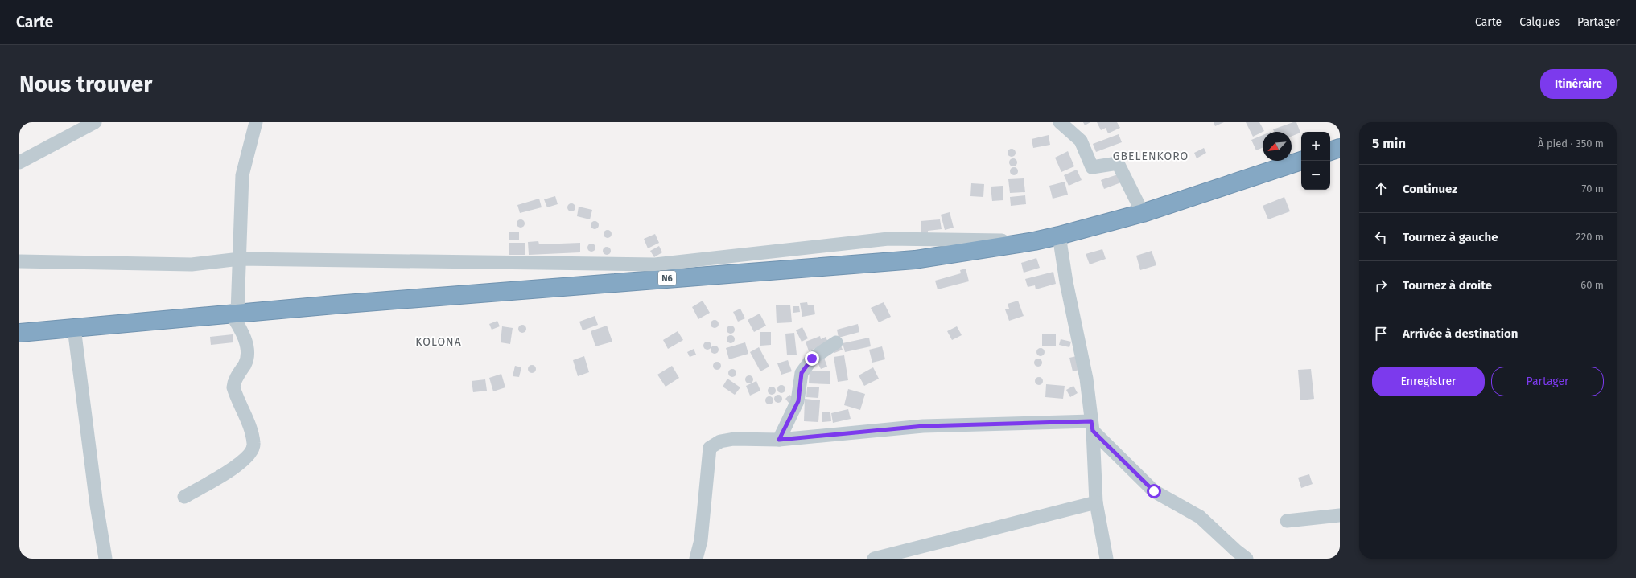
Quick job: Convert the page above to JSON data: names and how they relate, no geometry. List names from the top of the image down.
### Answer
{
  "streets": {
    "highway": ["N6"]
  },
  "districts": ["GBELENKORO", "KOLONA"],
  "north": "bottom left",
  "page": {
    "header": "Carte",
    "nav": ["Carte", "Calques", "Partager"],
    "buttons": [
      "Itinéraire",
      ["Enregistrer", "Partager"]
    ],
    "title": "Nous trouver",
    "heading": ["5 min", "À pied · 350 m"],
    "map_buttons": ["+", "−"],
    "list": [
      ["Continuez", "70 m"],
      ["Tournez à gauche", "220 m"],
      ["Tournez à droite", "60 m"],
      "Arrivée à destination"
    ]
  }
}
